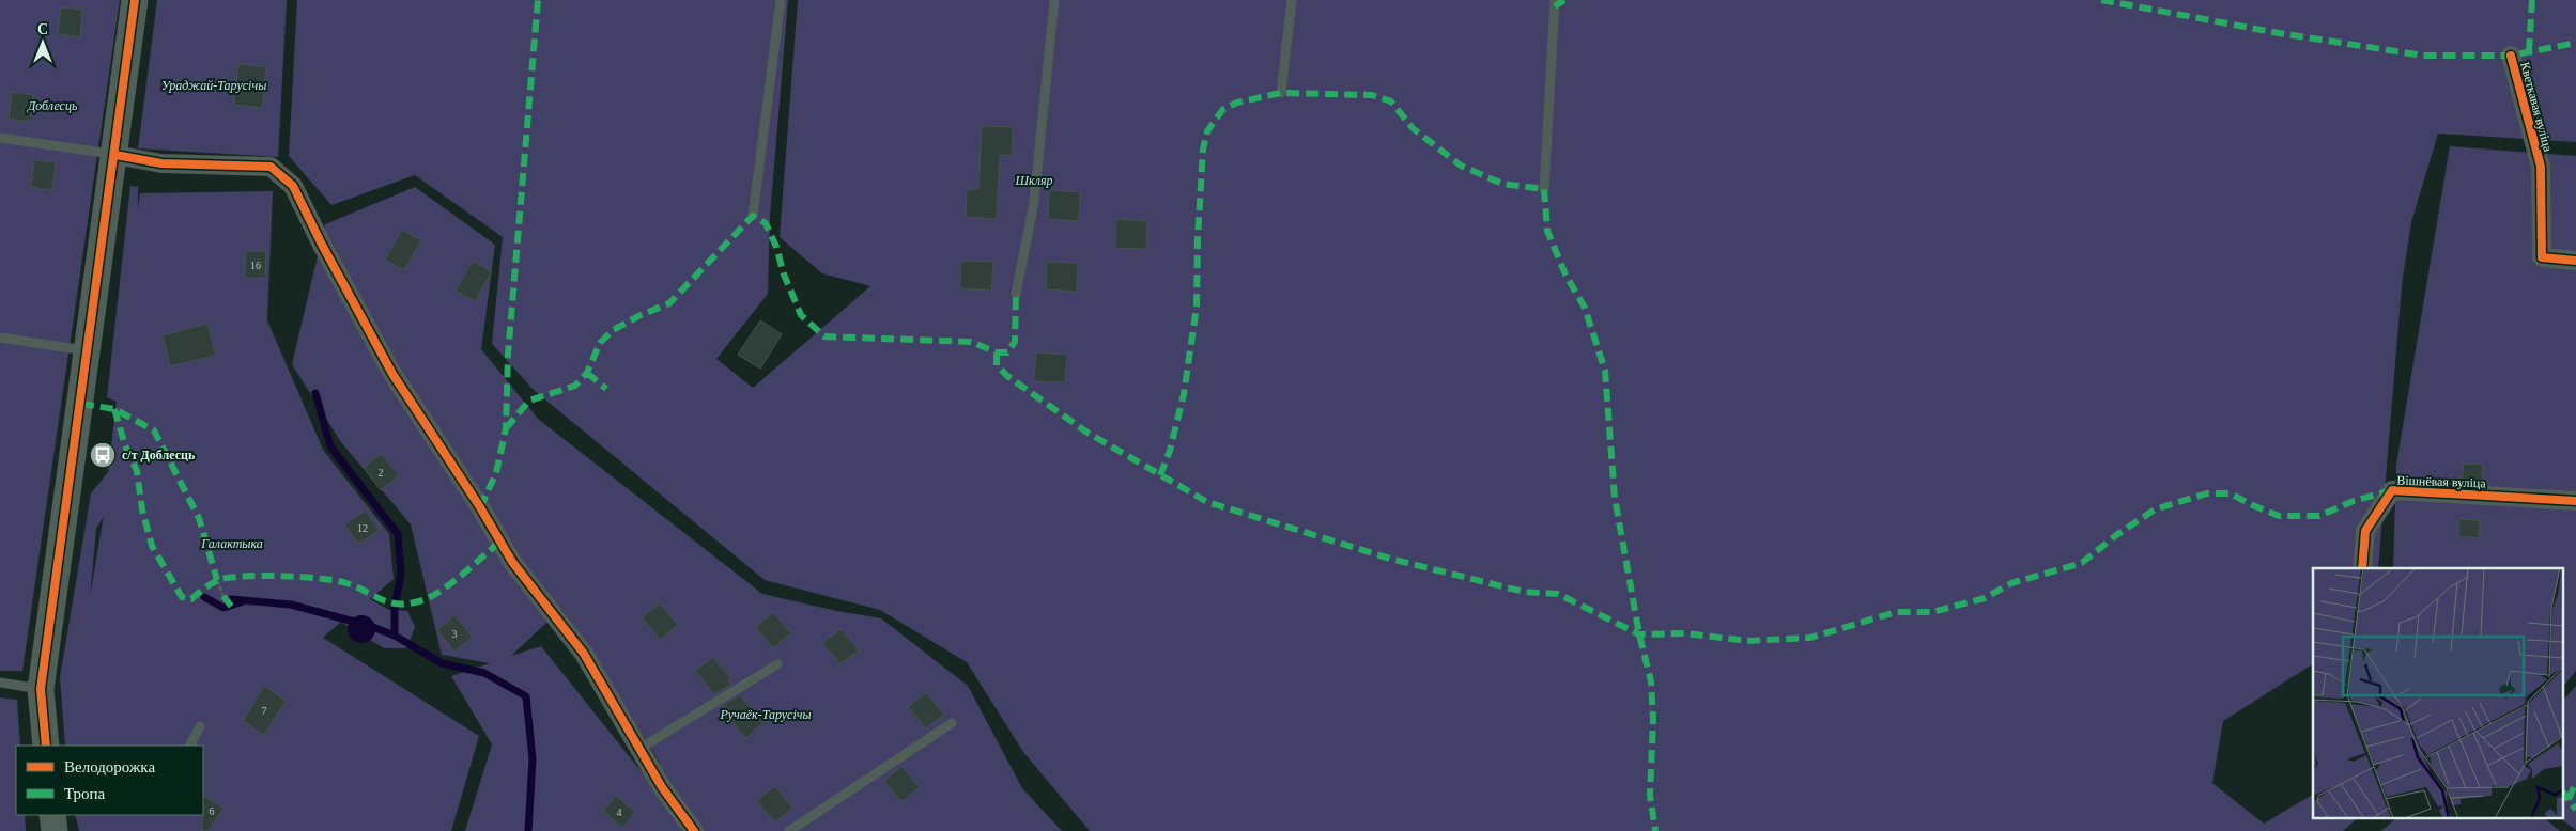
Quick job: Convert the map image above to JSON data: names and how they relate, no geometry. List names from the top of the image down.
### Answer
{
  "streets": {
    "street": ["Кветкавая вуліца", "Вішнёвая вуліца"]
  },
  "parks": [
    "Ураджай-Тарусічы",
    "Доблесць",
    "Шкляр",
    "Галактыка",
    "Ручаёк-Тарусічы"
  ],
  "places": {
    "bus stop": ["с/т Доблесць"]
  },
  "house_numbers": [
    "16",
    "2",
    "12",
    "3",
    "7",
    "6",
    "4"
  ],
  "legend": ["Велодорожка", "Тропа"],
  "north": "top"
}
